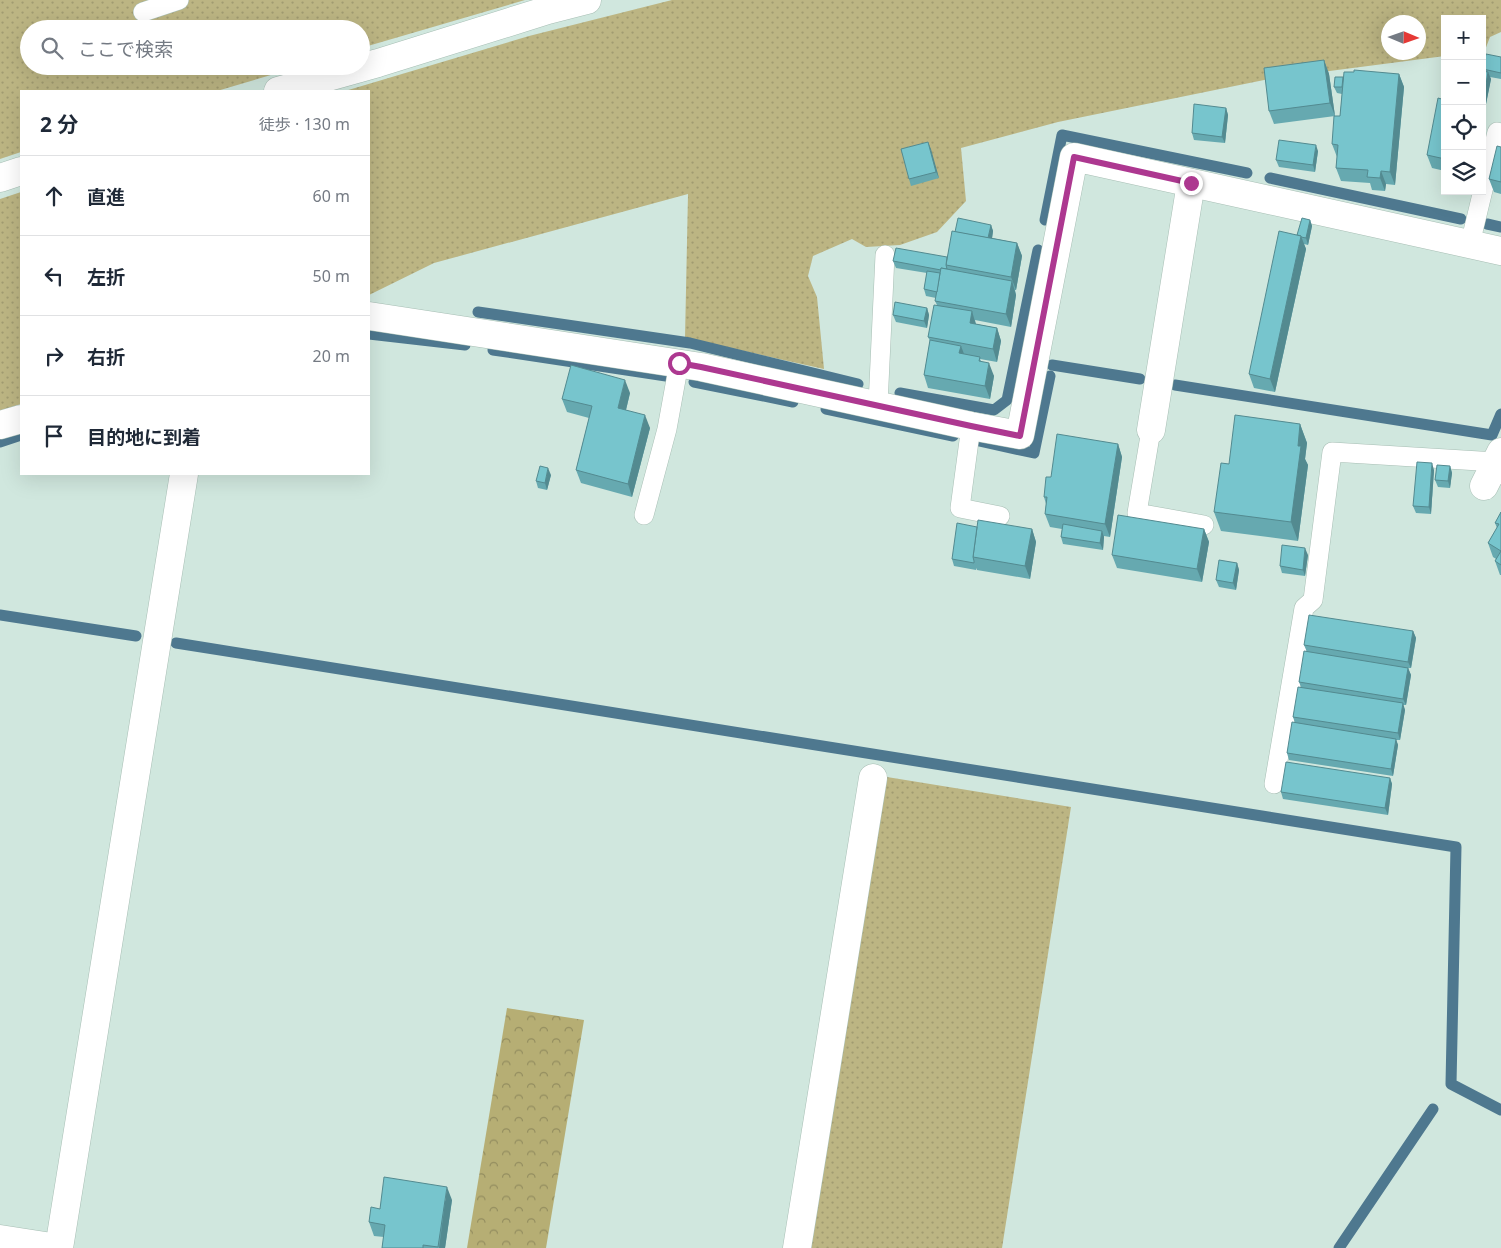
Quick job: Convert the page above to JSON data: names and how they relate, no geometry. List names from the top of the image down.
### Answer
{
  "north": "right",
  "page": {
    "map_buttons": ["+", "−"],
    "search": "ここで検索",
    "heading": ["2 分", "徒歩 · 130 m"],
    "list": [
      ["直進", "60 m"],
      ["左折", "50 m"],
      ["右折", "20 m"],
      "目的地に到着"
    ]
  }
}
